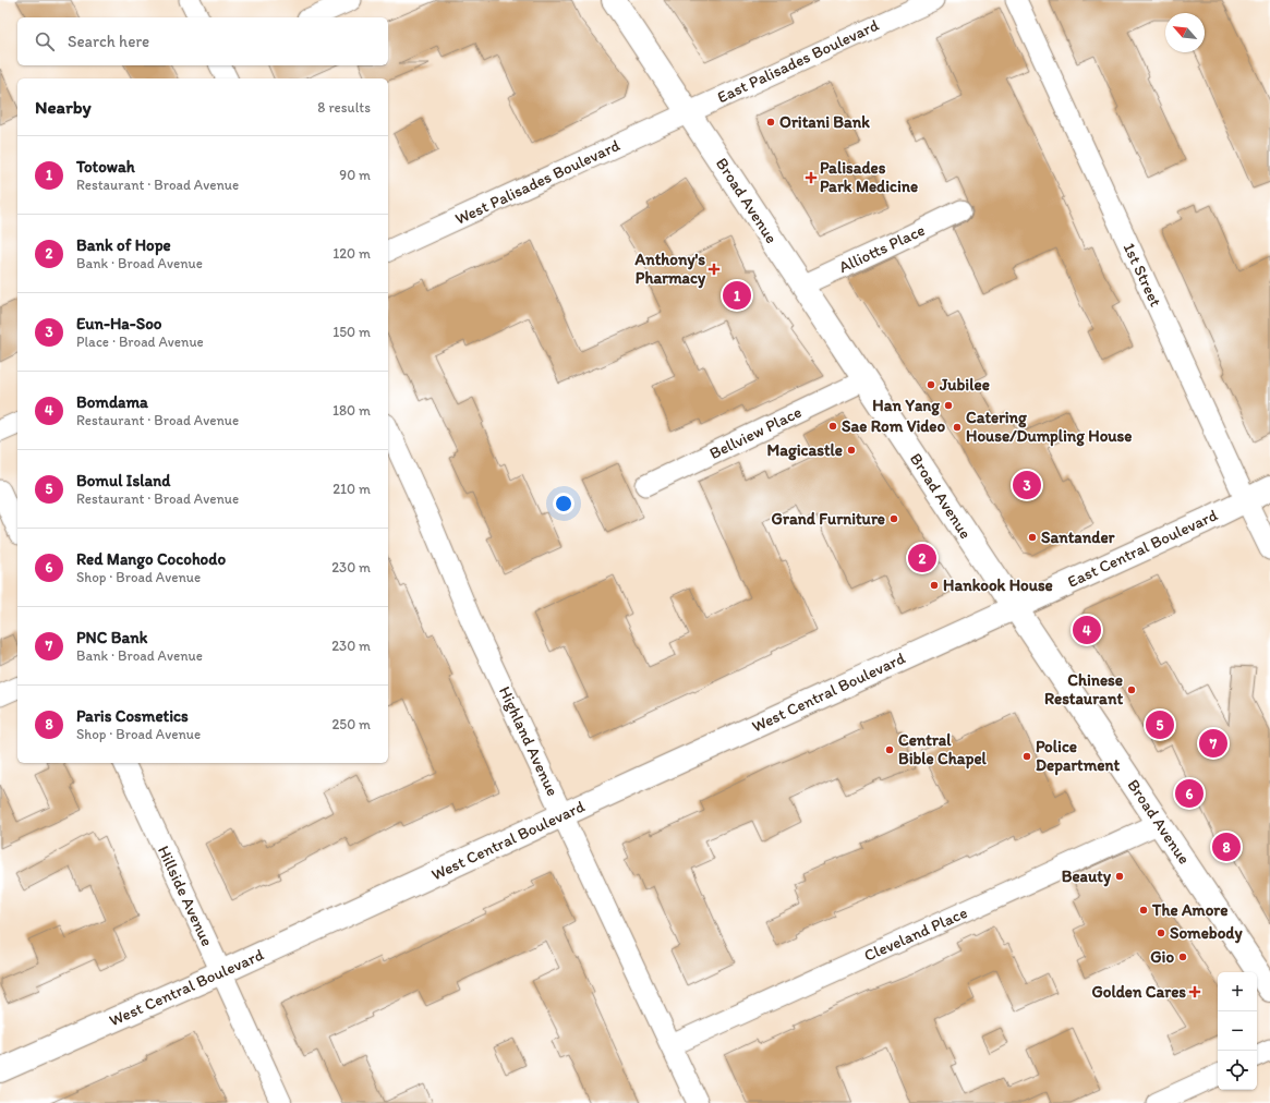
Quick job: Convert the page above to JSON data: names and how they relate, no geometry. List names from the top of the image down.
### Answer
{
  "streets": {
    "main road": ["Broad Avenue", "East Central Boulevard", "West Central Boulevard"],
    "street": [
      "East Palisades Boulevard",
      "West Palisades Boulevard",
      "Alliotts Place",
      "1st Street",
      "Bellview Place",
      "Highland Avenue",
      "Hillside Avenue",
      "Cleveland Place"
    ]
  },
  "crossings": [
    ["East Palisades Boulevard", "West Palisades Boulevard"],
    ["East Palisades Boulevard", "Broad Avenue"],
    ["West Palisades Boulevard", "Broad Avenue"],
    ["Broad Avenue", "Alliotts Place"],
    ["Broad Avenue", "Bellview Place"],
    ["Broad Avenue", "East Central Boulevard"],
    ["Broad Avenue", "West Central Boulevard"],
    ["Broad Avenue", "Cleveland Place"],
    ["1st Street", "East Central Boulevard"],
    ["East Central Boulevard", "West Central Boulevard"],
    ["West Central Boulevard", "Highland Avenue"],
    ["West Central Boulevard", "Hillside Avenue"],
    ["Highland Avenue", "Cleveland Place"]
  ],
  "places": {
    "other": [
      "Oritani Bank",
      "Jubilee",
      "Han Yang",
      "Sae Rom Video",
      "Catering House/Dumpling House",
      "Magicastle",
      "Grand Furniture",
      "Santander",
      "Hankook House",
      "Chinese Restaurant",
      "Central Bible Chapel",
      "Police Department",
      "Beauty",
      "The Amore",
      "Somebody",
      "Gio"
    ],
    "health": ["Palisades Park Medicine", "Anthony's Pharmacy", "Golden Cares"]
  },
  "north": "top left",
  "page": {
    "search": "Search here",
    "heading": ["Nearby", "8 results"],
    "list": [
      {
        "mark": "1",
        "name": "Totowah",
        "note": "Restaurant · Broad Avenue",
        "value": "90 m"
      },
      {
        "mark": "2",
        "name": "Bank of Hope",
        "note": "Bank · Broad Avenue",
        "value": "120 m"
      },
      {
        "mark": "3",
        "name": "Eun-Ha-Soo",
        "note": "Place · Broad Avenue",
        "value": "150 m"
      },
      {
        "mark": "4",
        "name": "Bomdama",
        "note": "Restaurant · Broad Avenue",
        "value": "180 m"
      },
      {
        "mark": "5",
        "name": "Bomul Island",
        "note": "Restaurant · Broad Avenue",
        "value": "210 m"
      },
      {
        "mark": "6",
        "name": "Red Mango Cocohodo",
        "note": "Shop · Broad Avenue",
        "value": "230 m"
      },
      {
        "mark": "7",
        "name": "PNC Bank",
        "note": "Bank · Broad Avenue",
        "value": "230 m"
      },
      {
        "mark": "8",
        "name": "Paris Cosmetics",
        "note": "Shop · Broad Avenue",
        "value": "250 m"
      }
    ],
    "pins": [
      "1",
      "3",
      "2",
      "4",
      "5",
      "7",
      "6",
      "8"
    ],
    "map_buttons": ["+", "−"]
  }
}
